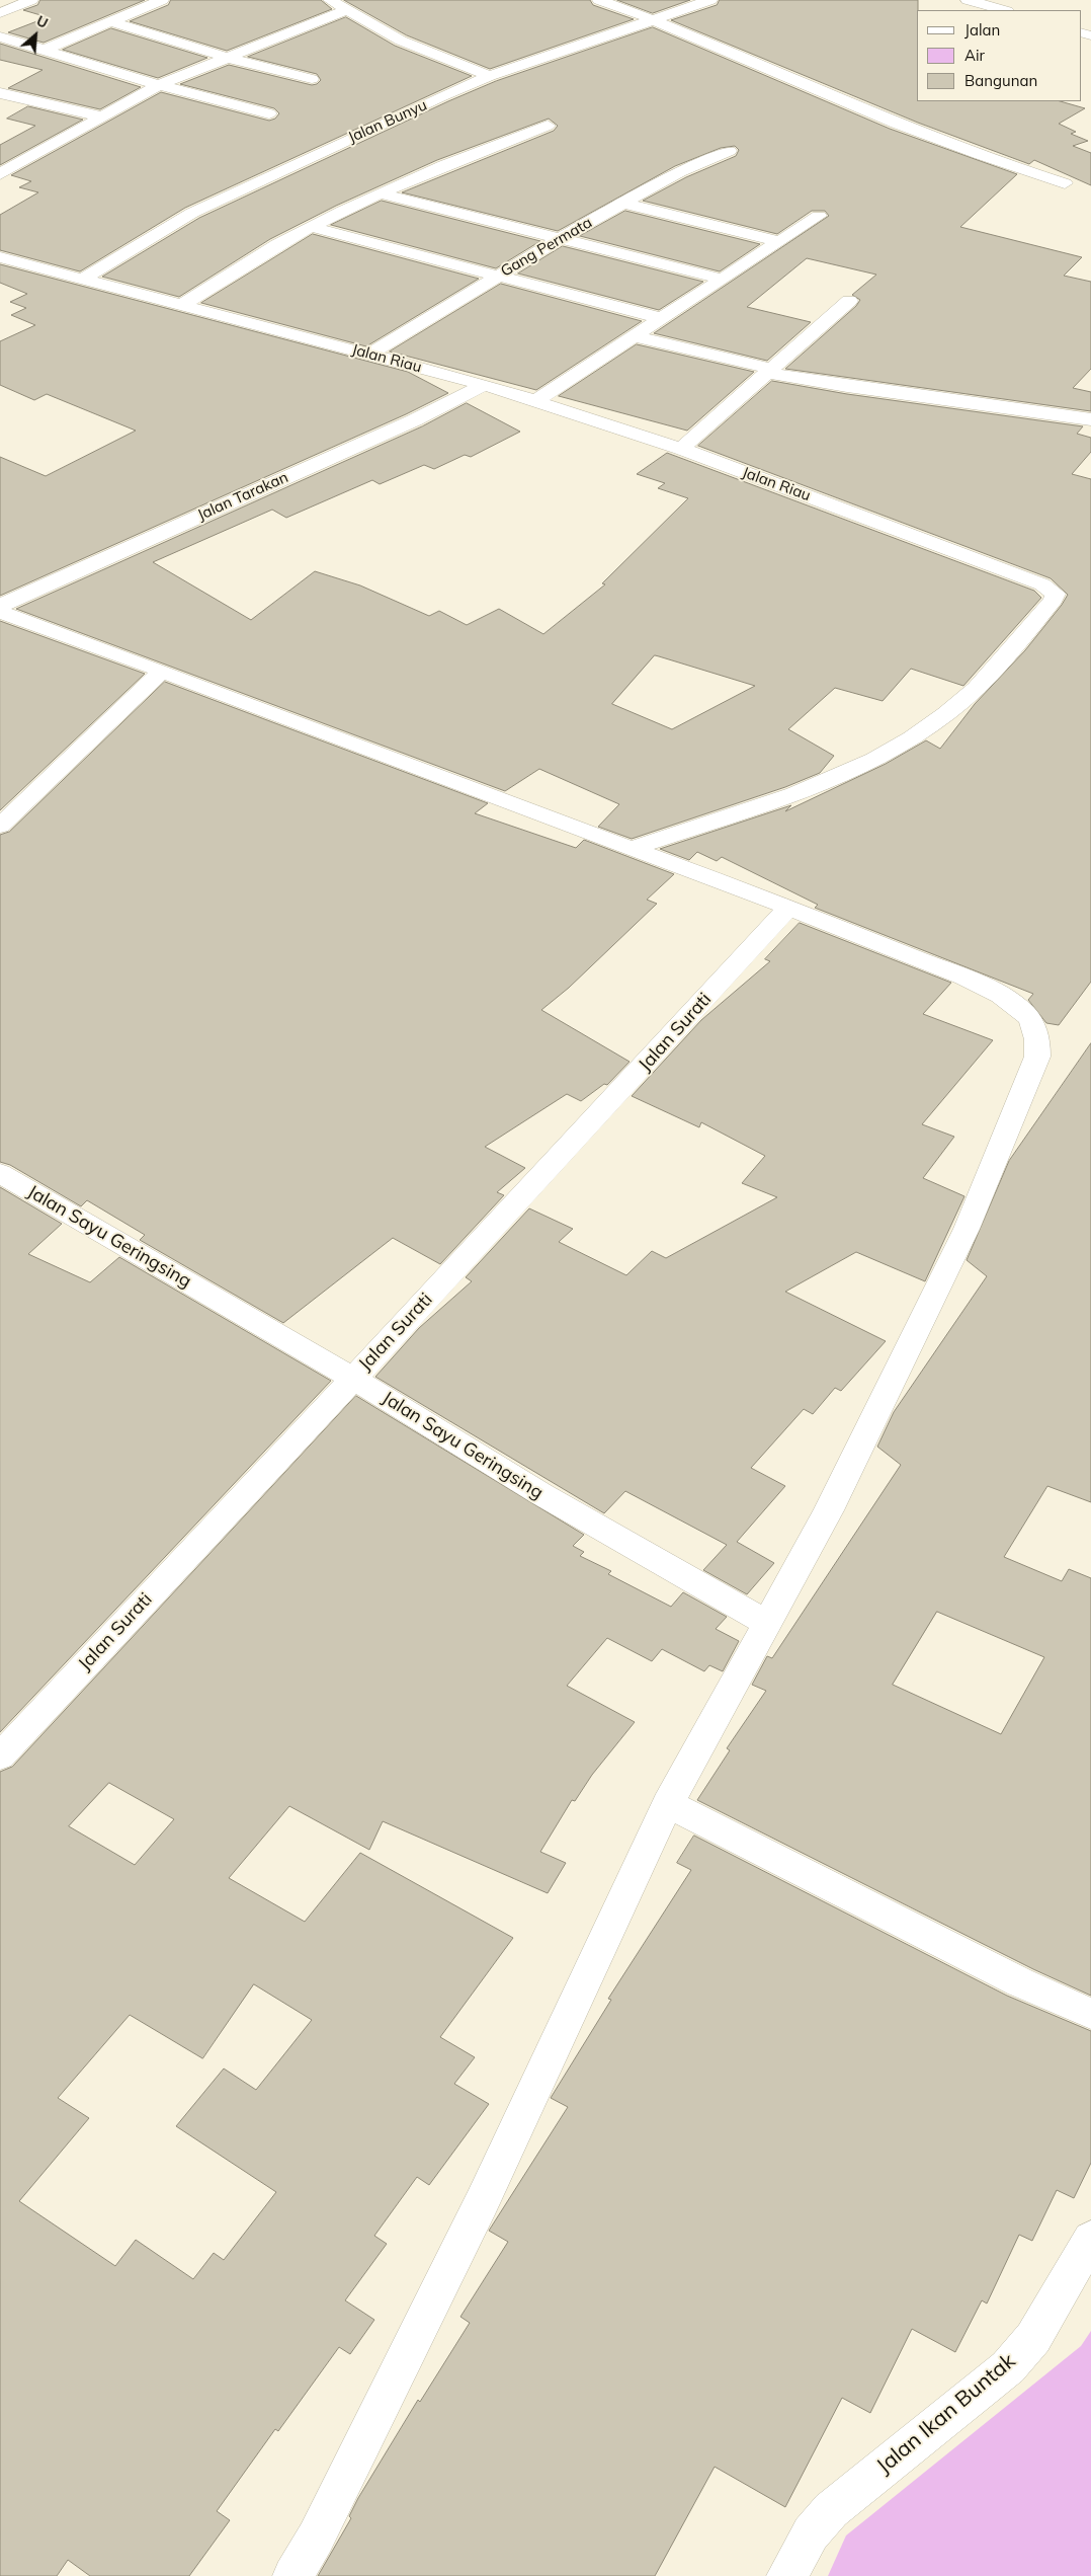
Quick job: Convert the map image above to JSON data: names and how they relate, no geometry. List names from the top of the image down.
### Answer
{
  "streets": {
    "street": [
      "Jalan Bunyu",
      "Gang Permata",
      "Jalan Riau",
      "Jalan Tarakan",
      "Jalan Surati",
      "Jalan Sayu Geringsing",
      "Jalan Ikan Buntak"
    ]
  },
  "crossings": [
    ["Jalan Bunyu", "Jalan Riau"],
    ["Gang Permata", "Jalan Riau"],
    ["Jalan Riau", "Jalan Tarakan"],
    ["Jalan Surati", "Jalan Sayu Geringsing"]
  ],
  "legend": ["Jalan", "Air", "Bangunan"],
  "north": "top right"
}
